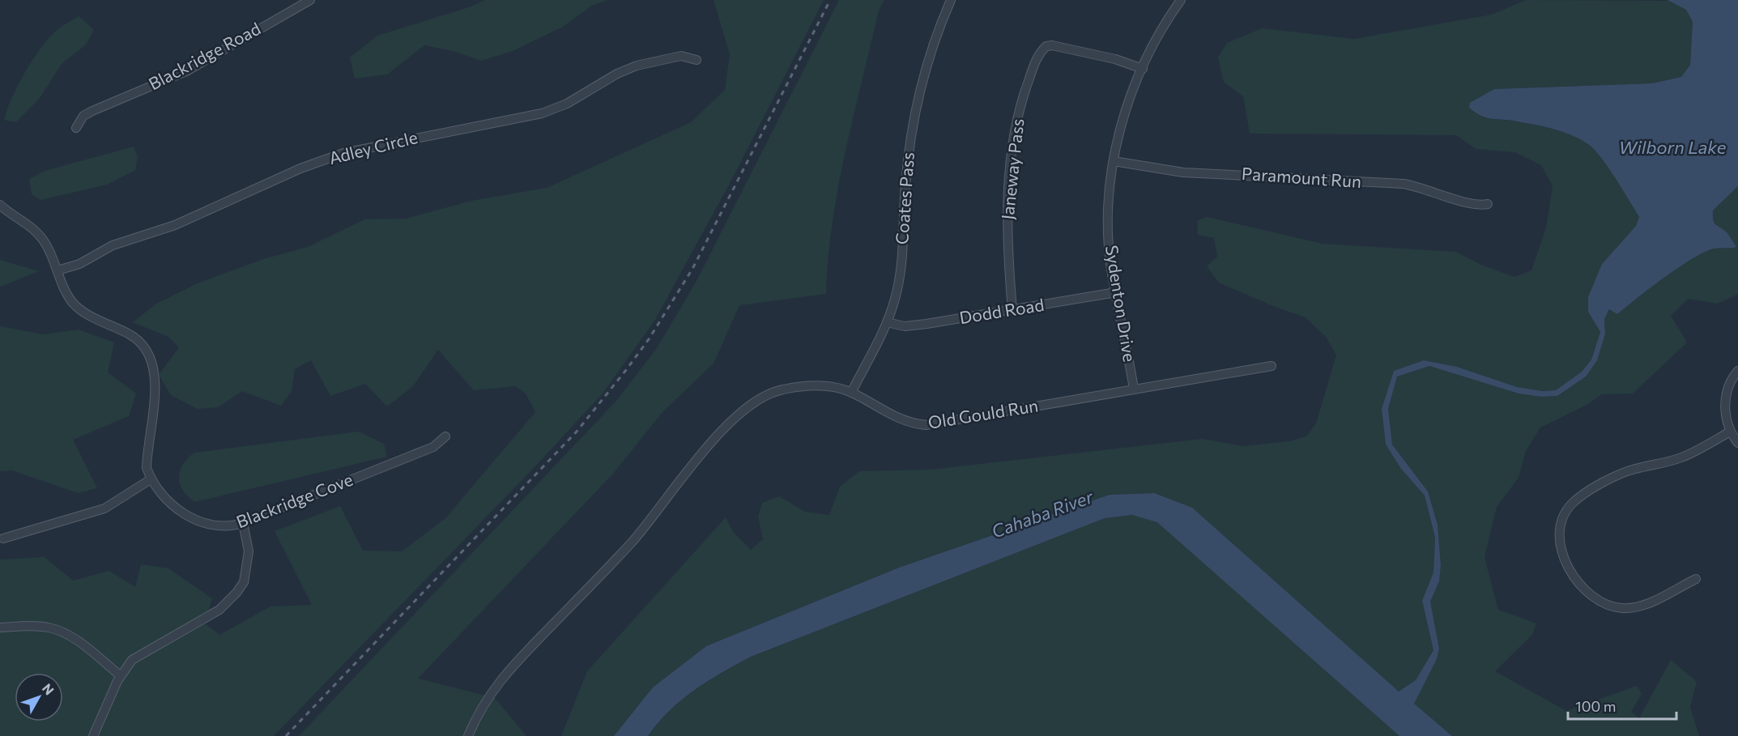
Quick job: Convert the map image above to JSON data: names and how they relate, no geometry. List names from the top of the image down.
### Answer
{
  "streets": {
    "street": [
      "Blackridge Road",
      "Adley Circle",
      "Janeway Pass",
      "Paramount Run",
      "Coates Pass",
      "Sydenton Drive",
      "Dodd Road",
      "Old Gould Run",
      "Blackridge Cove"
    ]
  },
  "crossings": [
    ["Janeway Pass", "Sydenton Drive"],
    ["Janeway Pass", "Dodd Road"],
    ["Paramount Run", "Sydenton Drive"],
    ["Coates Pass", "Dodd Road"],
    ["Coates Pass", "Old Gould Run"],
    ["Sydenton Drive", "Dodd Road"],
    ["Sydenton Drive", "Old Gould Run"]
  ],
  "water": ["Wilborn Lake", "Cahaba River"],
  "scale_bar": "100 m",
  "north": "top right"
}
